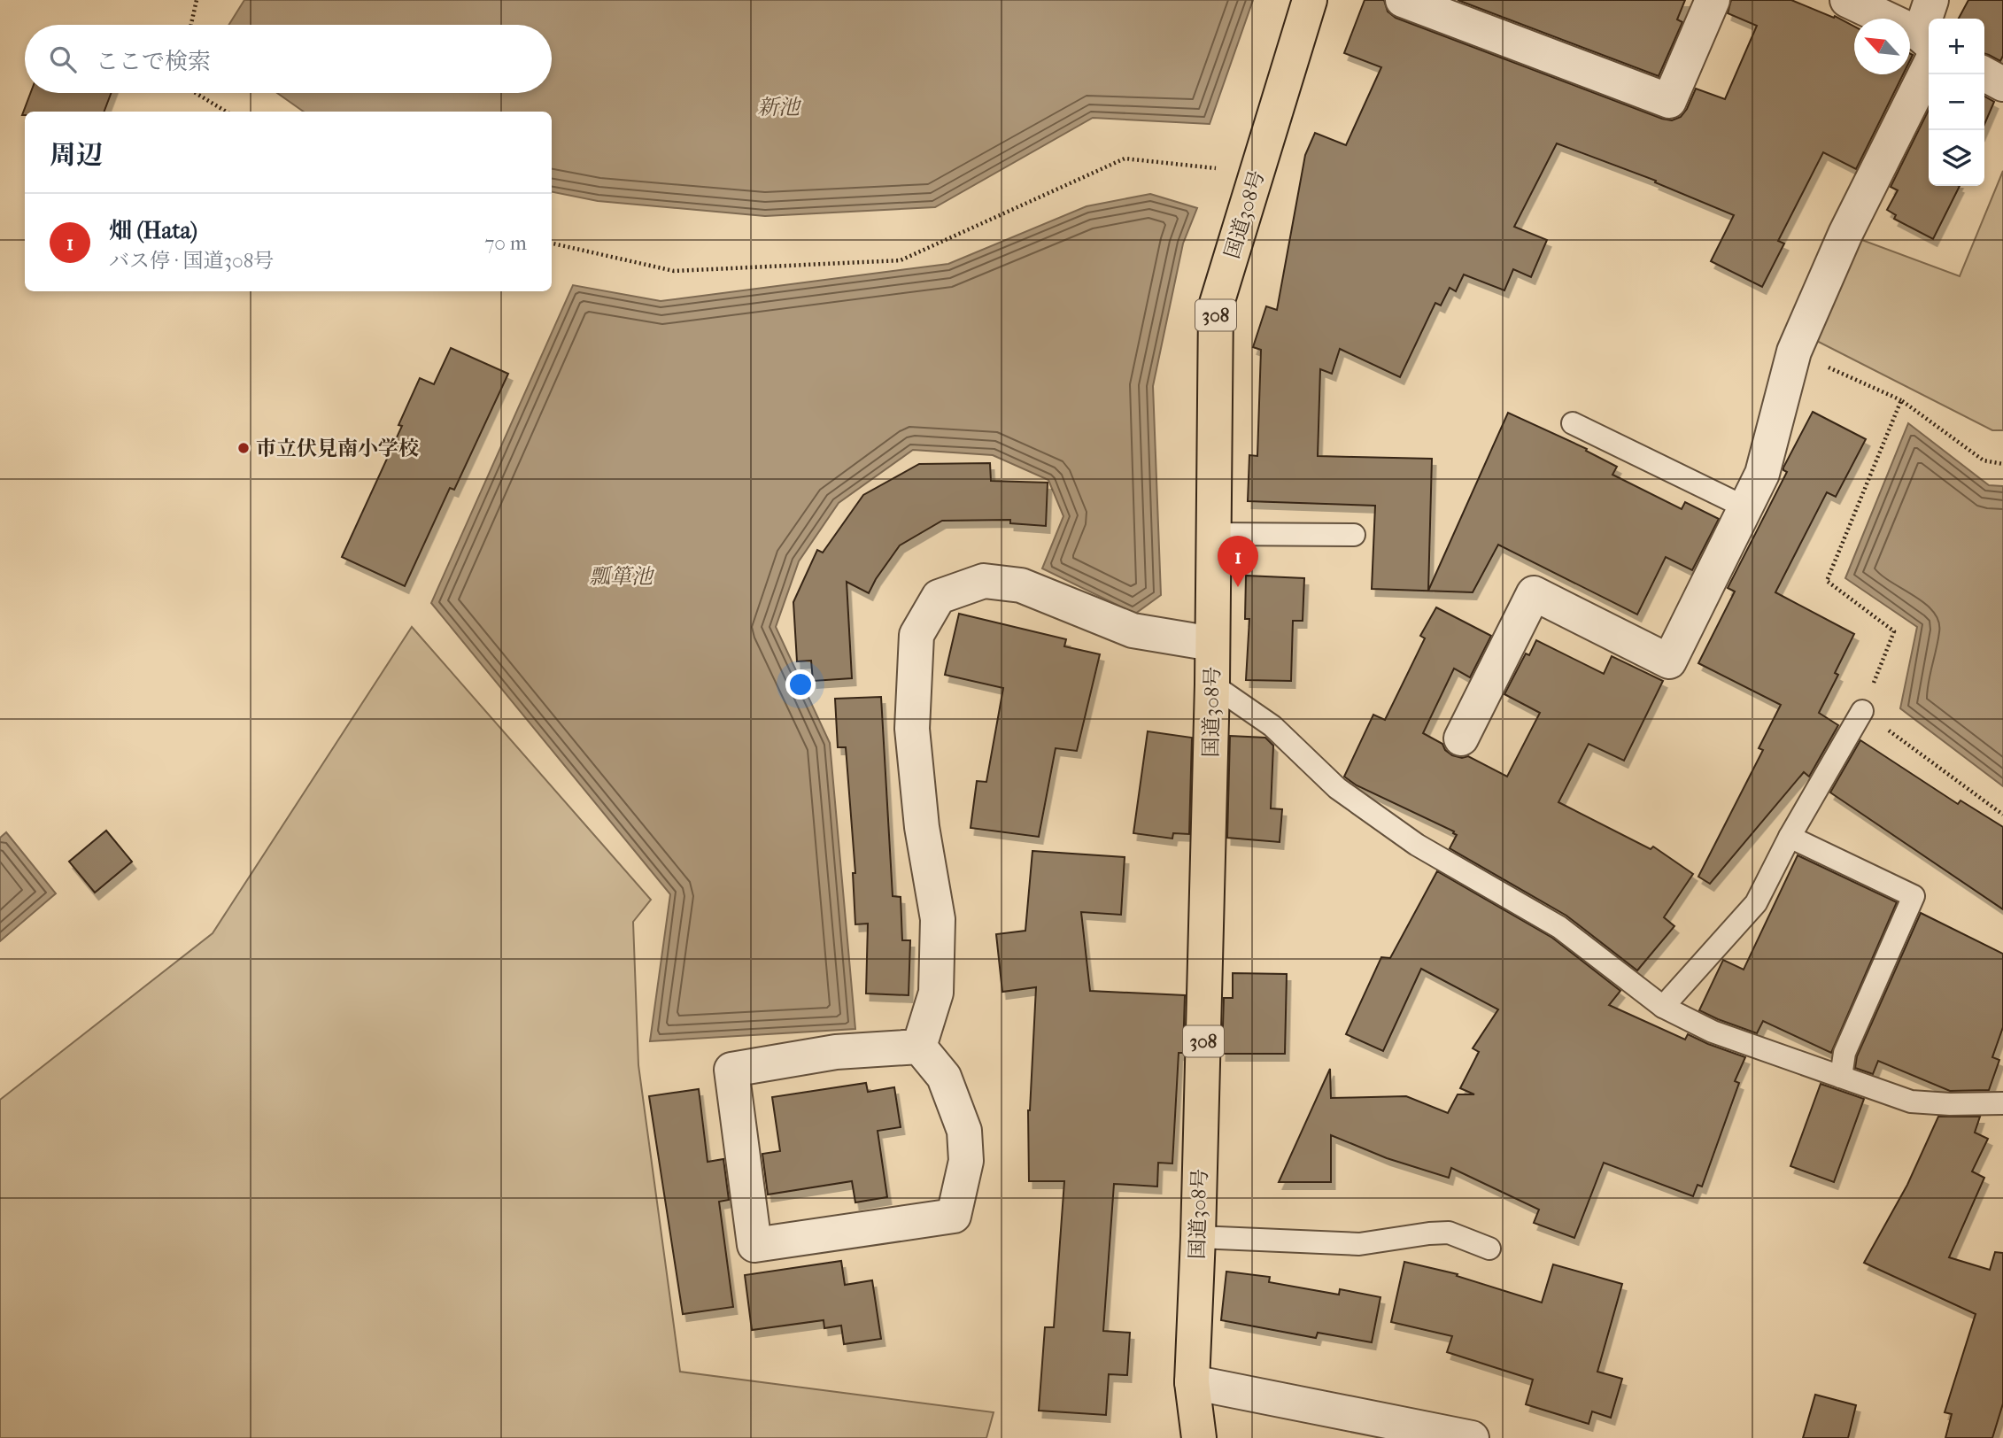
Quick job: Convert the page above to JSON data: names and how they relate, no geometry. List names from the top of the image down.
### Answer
{
  "streets": {
    "highway": ["国道308号", "308"]
  },
  "water": ["新池", "瓢箪池"],
  "places": ["市立伏見南小学校"],
  "north": "top left",
  "page": {
    "map_buttons": ["+", "−"],
    "search": "ここで検索",
    "heading": "周辺",
    "list": [
      {
        "mark": "1",
        "name": "畑 (Hata)",
        "note": "バス停 · 国道308号",
        "value": "70 m"
      }
    ],
    "pins": "1"
  }
}
